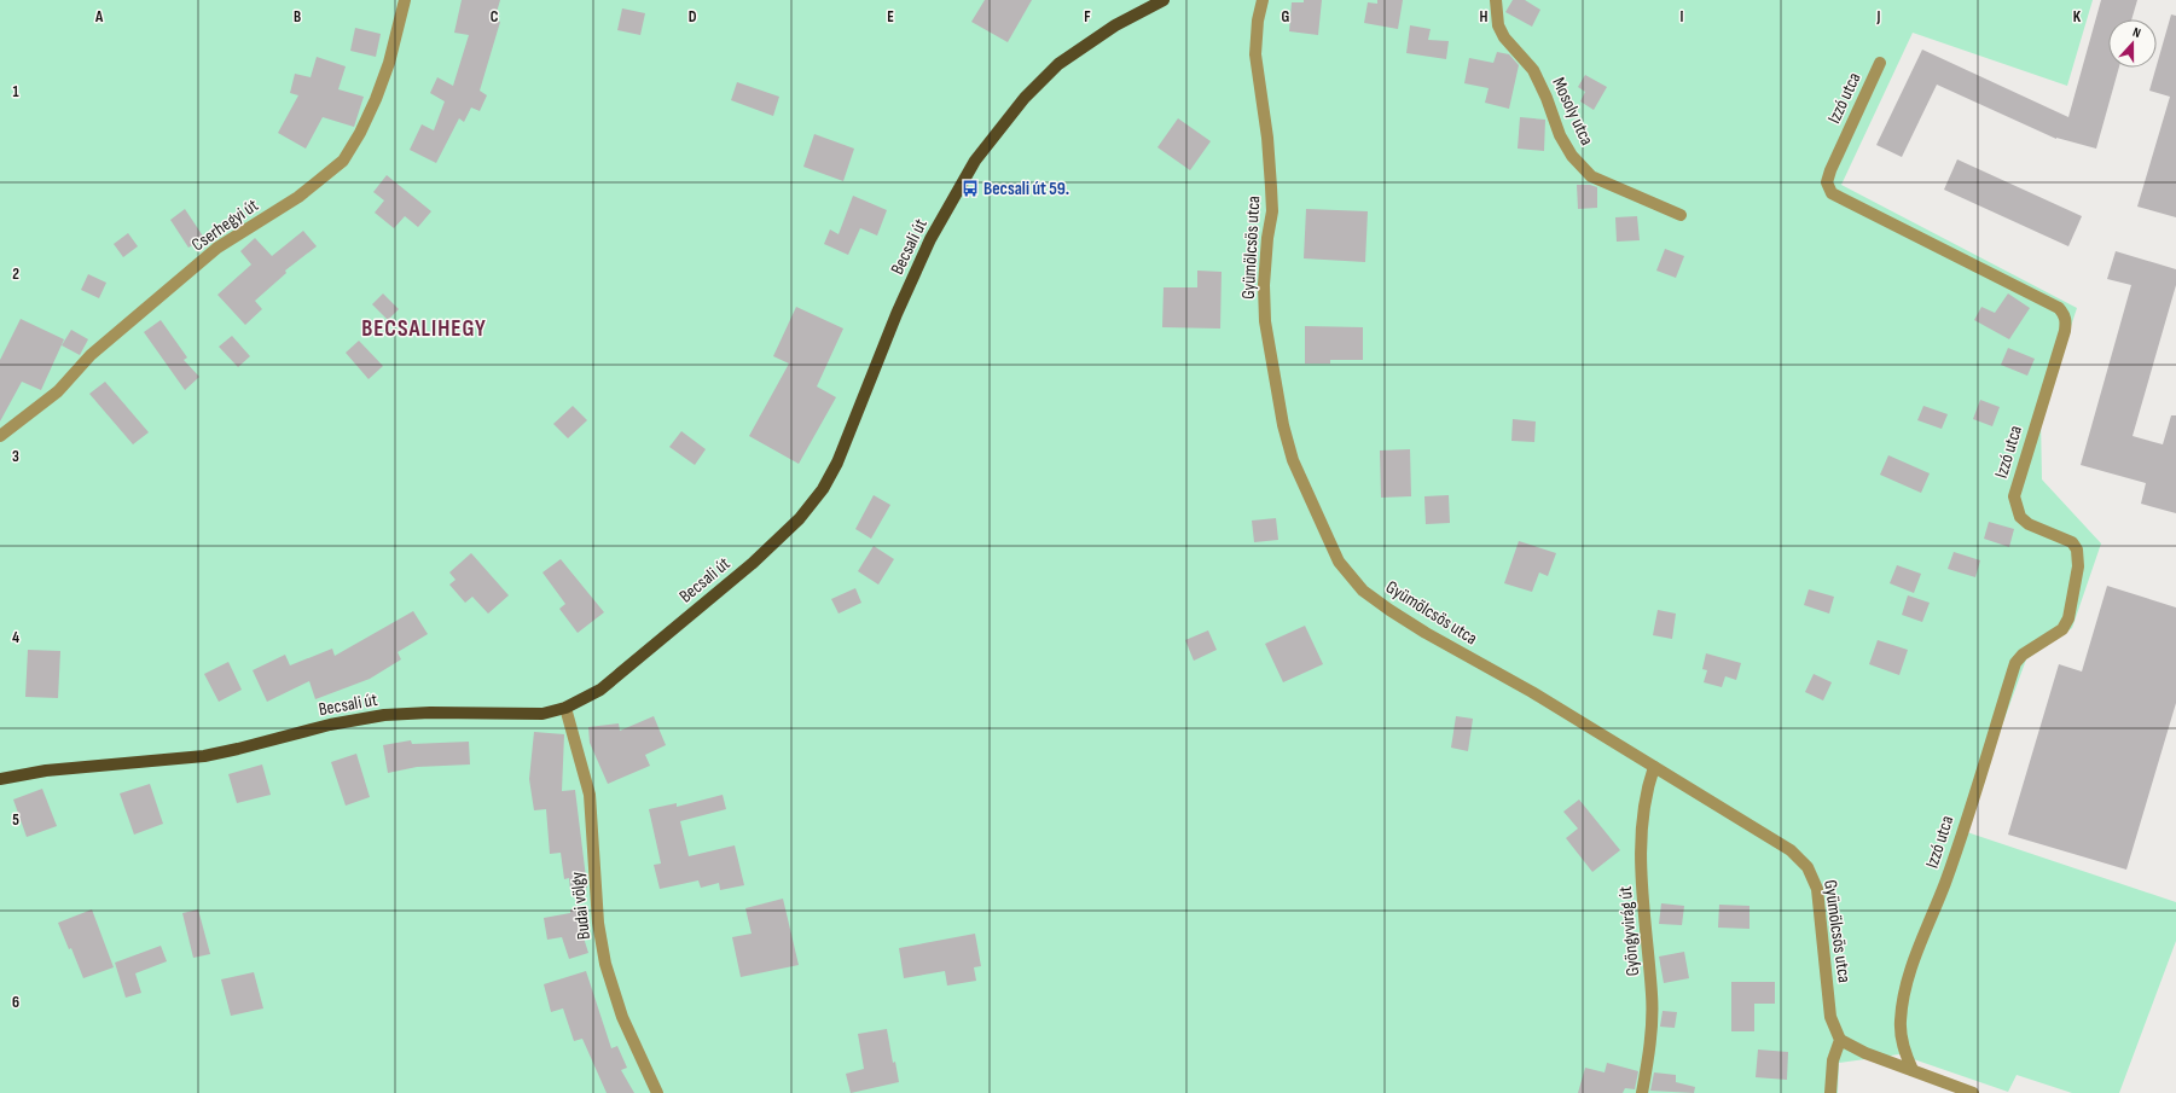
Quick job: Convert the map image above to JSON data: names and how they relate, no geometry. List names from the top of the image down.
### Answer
{
  "streets": {
    "main road": ["Becsali út"],
    "street": [
      "Izzó utca",
      "Mosoly utca",
      "Cserhegyi út",
      "Gyümölcsös utca",
      "Budai völgy",
      "Gyöngyvirág út"
    ]
  },
  "crossings": [
    ["Becsali út", "Budai völgy"],
    ["Gyümölcsös utca", "Gyöngyvirág út"]
  ],
  "districts": ["BECSALIHEGY"],
  "places": {
    "bus stop": ["Becsali út 59."]
  },
  "north": "top",
  "grid": {
    "columns": [
      "A",
      "B",
      "C",
      "D",
      "E",
      "F",
      "G",
      "H",
      "I",
      "J",
      "K"
    ],
    "rows": [
      "1",
      "2",
      "3",
      "4",
      "5",
      "6"
    ]
  }
}
